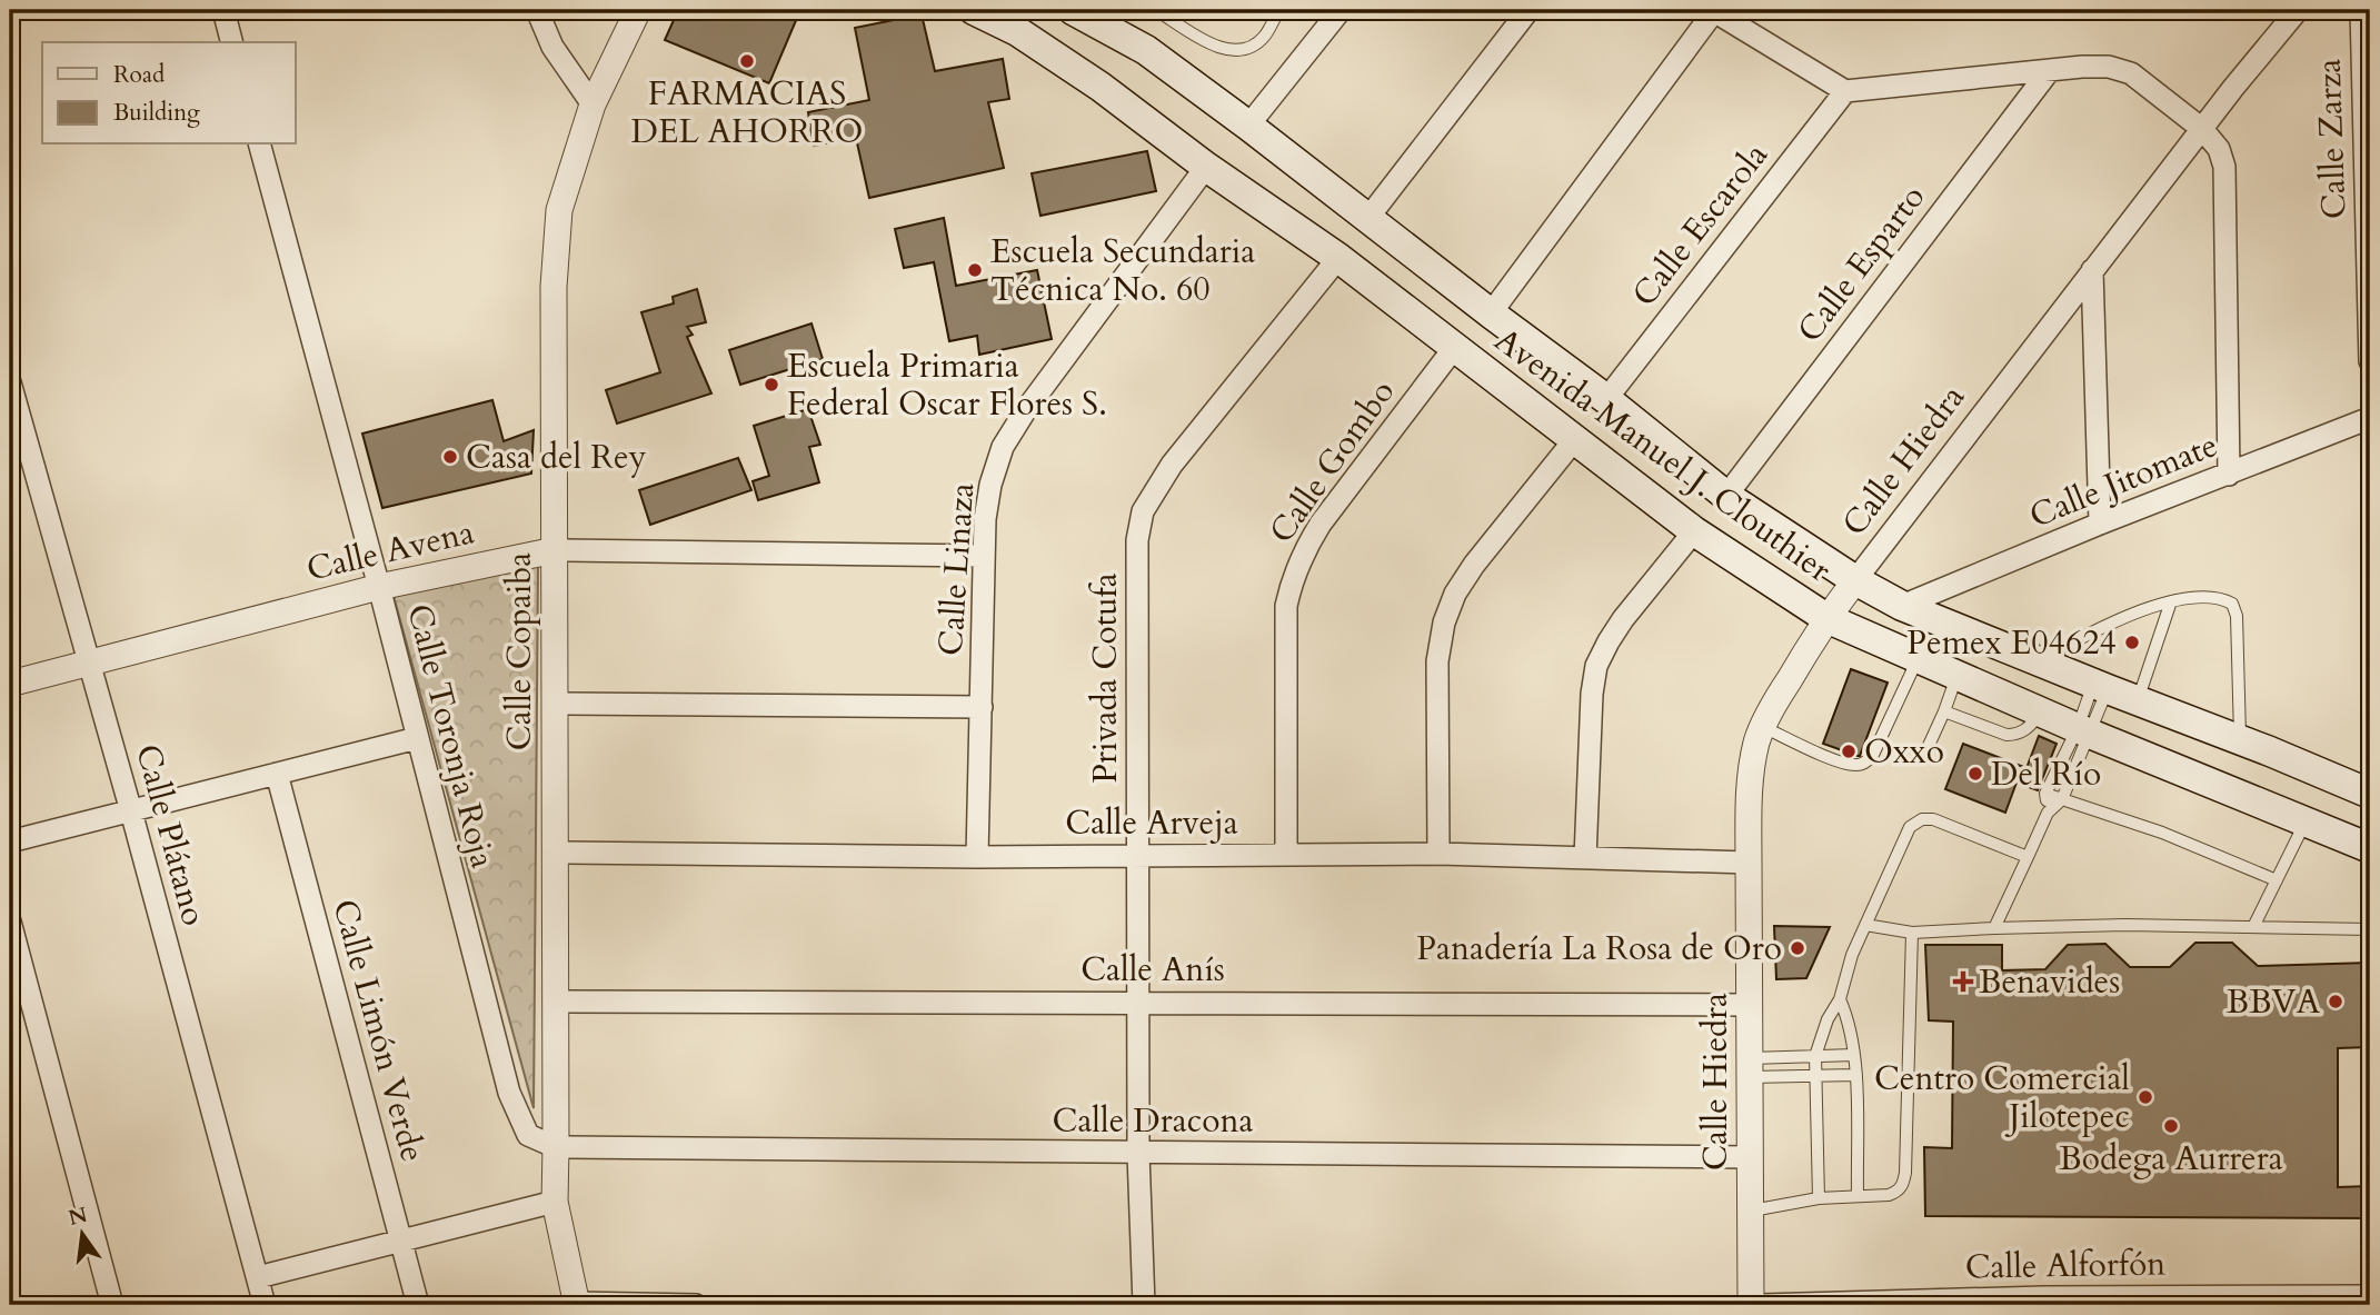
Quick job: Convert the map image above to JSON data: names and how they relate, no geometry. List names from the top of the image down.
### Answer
{
  "streets": {
    "main road": ["Avenida Manuel J. Clouthier"],
    "street": [
      "Calle Zarza",
      "Calle Escarola",
      "Calle Esparto",
      "Calle Hiedra",
      "Calle Gombo",
      "Calle Jitomate",
      "Calle Avena",
      "Calle Linaza",
      "Calle Copaiba",
      "Privada Cotufa",
      "Calle Toronja Roja",
      "Calle Arveja",
      "Calle Plátano",
      "Calle Anís",
      "Calle Limón Verde",
      "Calle Dracona",
      "Calle Alforfón"
    ]
  },
  "crossings": [
    ["Calle Escarola", "Avenida Manuel J. Clouthier"],
    ["Calle Esparto", "Avenida Manuel J. Clouthier"],
    ["Avenida Manuel J. Clouthier", "Calle Hiedra"],
    ["Avenida Manuel J. Clouthier", "Calle Gombo"],
    ["Avenida Manuel J. Clouthier", "Calle Jitomate"],
    ["Avenida Manuel J. Clouthier", "Calle Linaza"],
    ["Avenida Manuel J. Clouthier", "Privada Cotufa"],
    ["Calle Hiedra", "Calle Arveja"],
    ["Calle Hiedra", "Calle Anís"],
    ["Calle Hiedra", "Calle Dracona"],
    ["Calle Gombo", "Calle Arveja"],
    ["Calle Avena", "Calle Linaza"],
    ["Calle Avena", "Calle Copaiba"],
    ["Calle Avena", "Calle Toronja Roja"],
    ["Calle Avena", "Calle Plátano"],
    ["Calle Linaza", "Calle Arveja"],
    ["Calle Copaiba", "Calle Toronja Roja"],
    ["Calle Copaiba", "Calle Arveja"],
    ["Calle Copaiba", "Calle Anís"],
    ["Calle Copaiba", "Calle Dracona"],
    ["Privada Cotufa", "Calle Arveja"],
    ["Privada Cotufa", "Calle Anís"],
    ["Privada Cotufa", "Calle Dracona"],
    ["Calle Toronja Roja", "Calle Dracona"]
  ],
  "places": {
    "other": [
      "FARMACIAS DEL AHORRO",
      "Escuela Secundaria Técnica No. 60",
      "Escuela Primaria Federal Oscar Flores S.",
      "Casa del Rey",
      "Pemex E04624",
      "Oxxo",
      "Del Río",
      "Panadería La Rosa de Oro",
      "BBVA",
      "Centro Comercial Jilotepec",
      "Bodega Aurrera"
    ],
    "health": ["Benavides"]
  },
  "legend": ["Road", "Building"],
  "north": "top"
}
